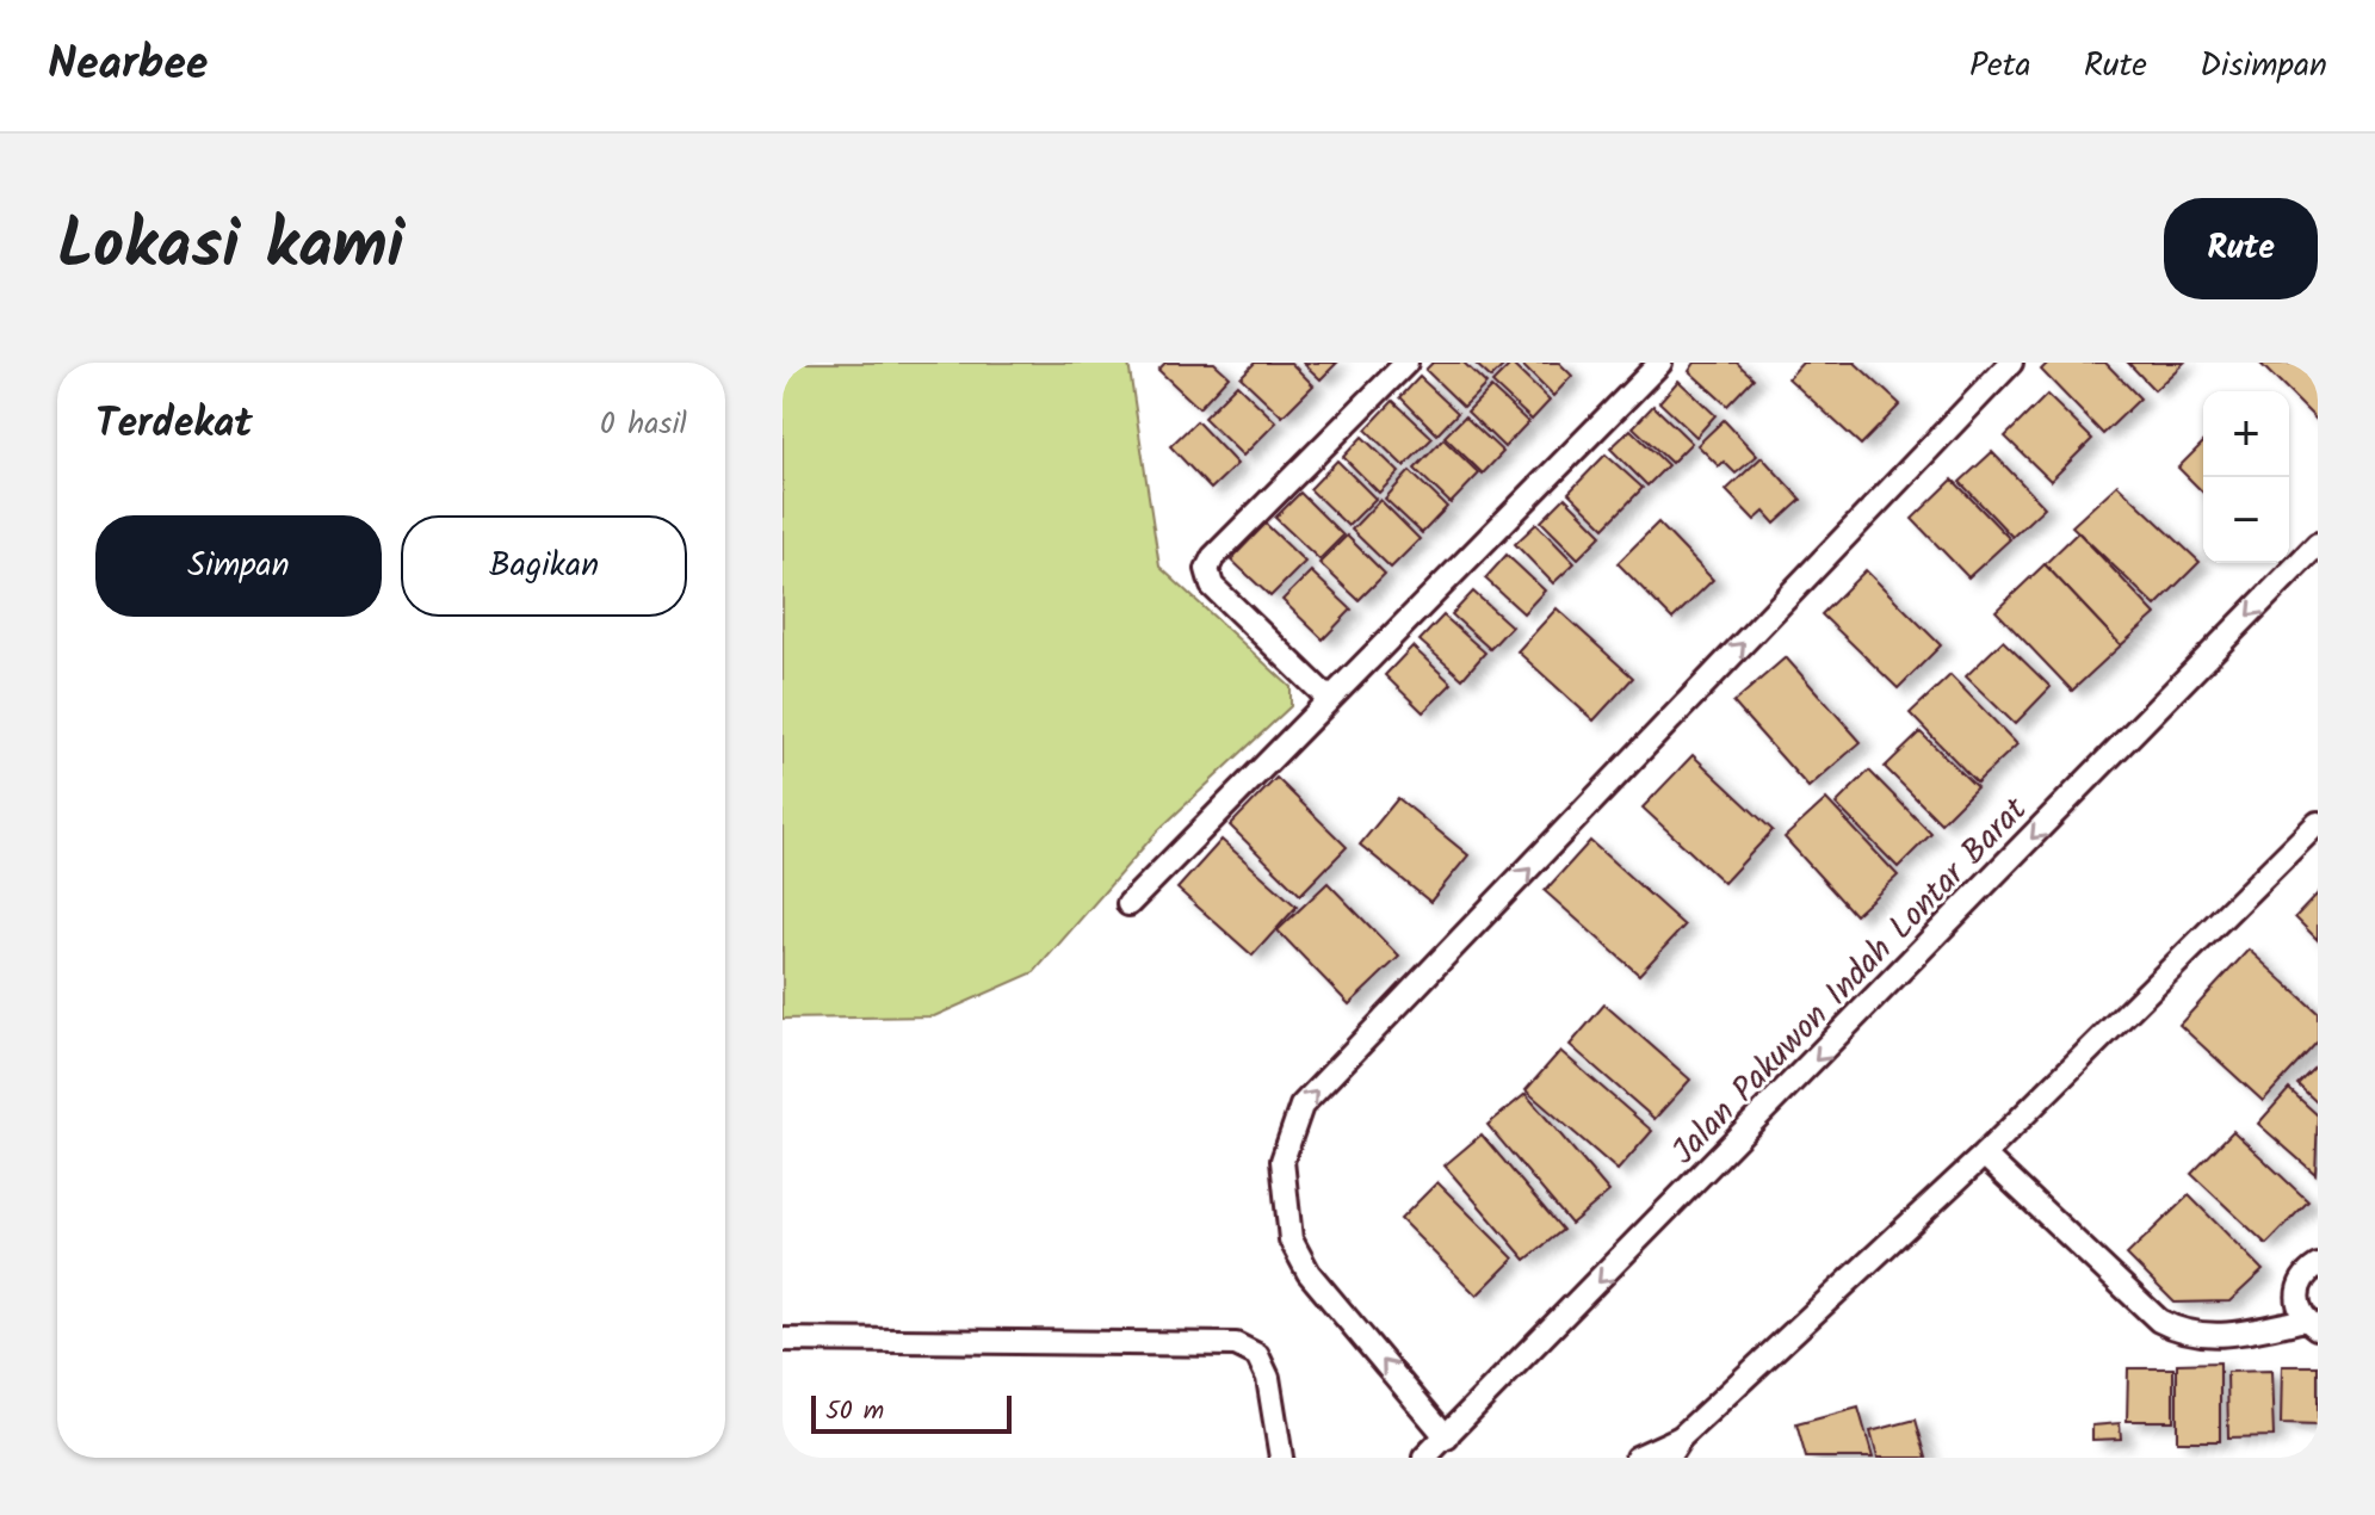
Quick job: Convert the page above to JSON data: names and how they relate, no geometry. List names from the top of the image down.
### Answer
{
  "streets": {
    "street": ["Jalan Pakuwon Indah Lontar Barat"]
  },
  "scale_bar": "50 m",
  "page": {
    "header": "Nearbee",
    "nav": ["Peta", "Rute", "Disimpan"],
    "title": "Lokasi kami",
    "buttons": [
      "Rute",
      ["Simpan", "Bagikan"]
    ],
    "heading": ["Terdekat", "0 hasil"],
    "map_buttons": ["+", "−"],
    "scale": "50 m"
  }
}
